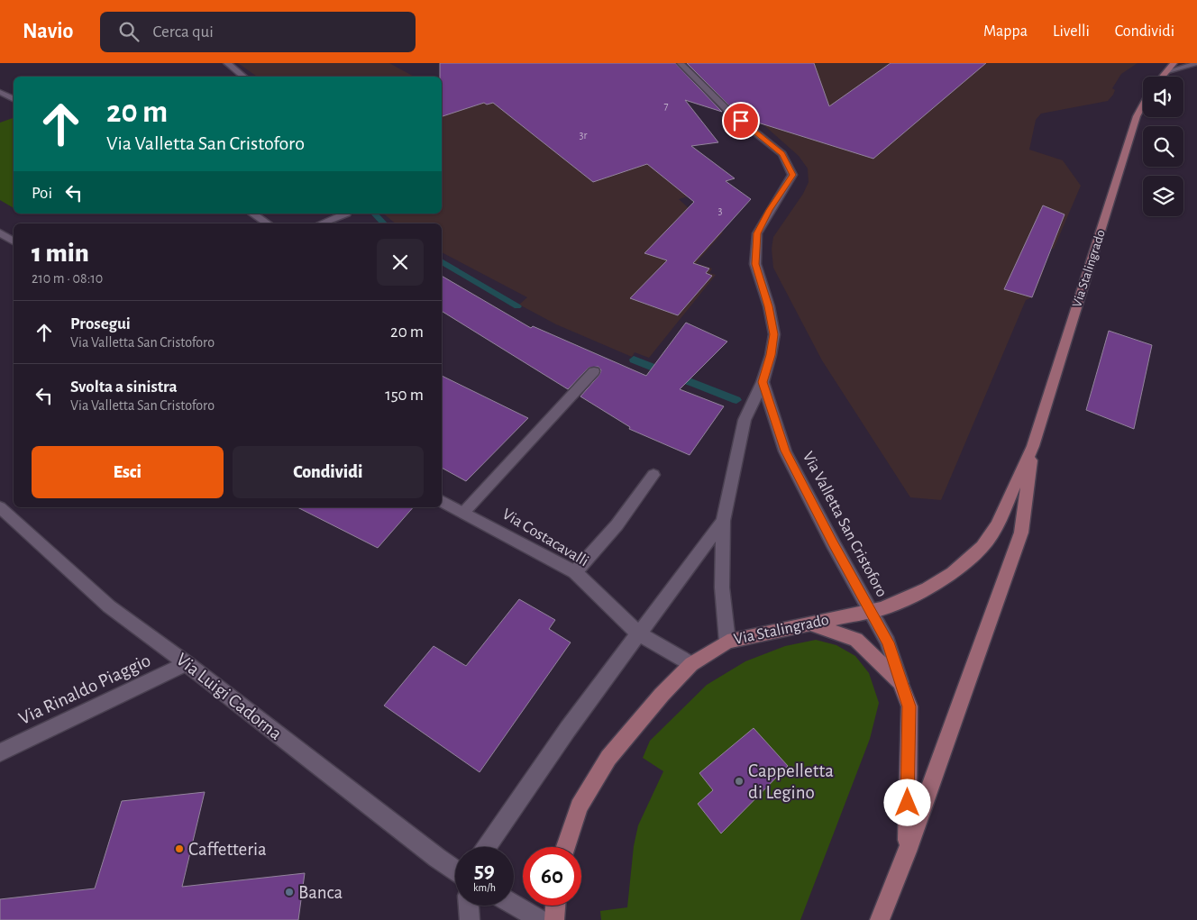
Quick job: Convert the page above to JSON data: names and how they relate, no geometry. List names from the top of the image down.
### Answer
{
  "streets": {
    "main road": ["Via Stalingrado"],
    "street": [
      "Via Valletta San Cristoforo",
      "Via Costacavalli",
      "Via Rinaldo Piaggio",
      "Via Luigi Cadorna"
    ]
  },
  "crossings": [
    ["Via Stalingrado", "Via Valletta San Cristoforo"],
    ["Via Stalingrado", "Via Costacavalli"],
    ["Via Rinaldo Piaggio", "Via Luigi Cadorna"]
  ],
  "places": ["Cappelletta di Legino", "Caffetteria", "Banca"],
  "house_numbers": ["7", "3r", "3"],
  "page": {
    "header": "Navio",
    "search": "Cerca qui",
    "nav": ["Mappa", "Livelli", "Condividi"],
    "turn": ["20 m", "Via Valletta San Cristoforo"],
    "then": "Poi",
    "heading": ["1 min", "210 m · 08:10"],
    "list": [
      {
        "name": "Prosegui",
        "note": "Via Valletta San Cristoforo",
        "value": "20 m"
      },
      {
        "name": "Svolta a sinistra",
        "note": "Via Valletta San Cristoforo",
        "value": "150 m"
      }
    ],
    "buttons": ["Esci", "Condividi"],
    "speed": "59 km/h",
    "limit": "60"
  }
}
